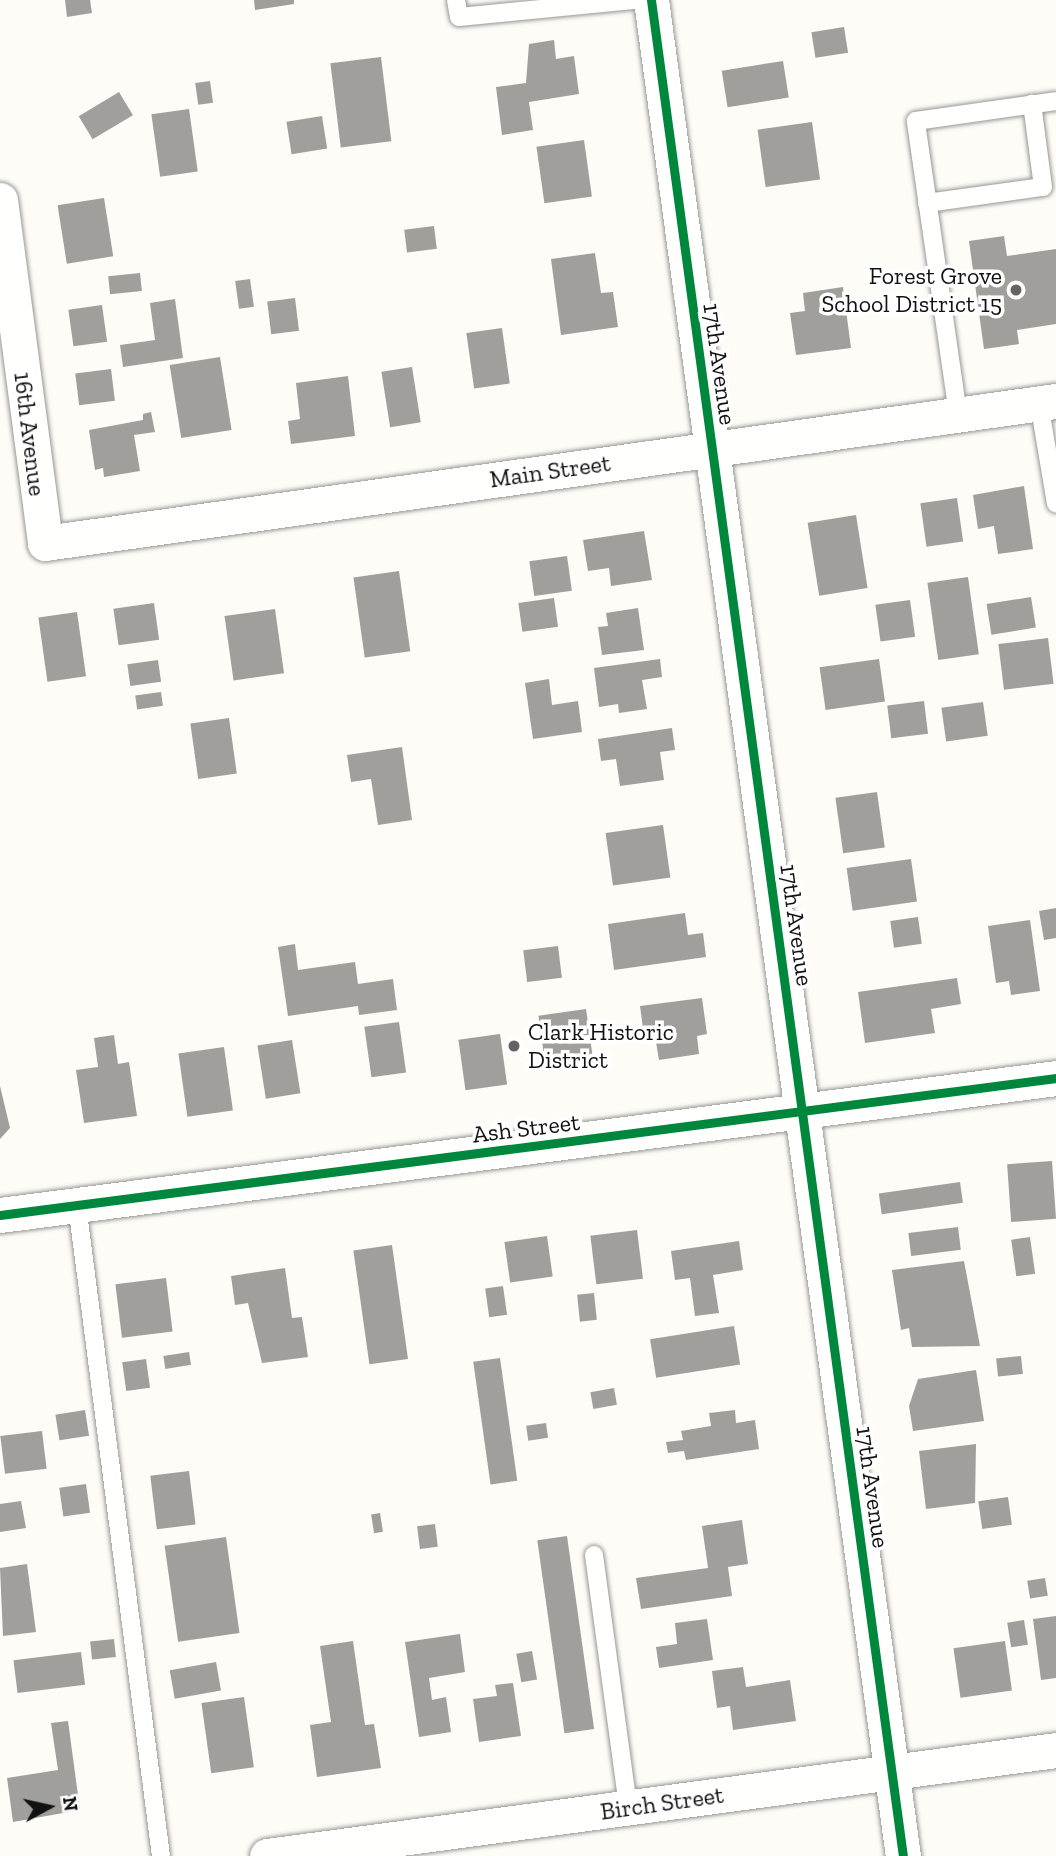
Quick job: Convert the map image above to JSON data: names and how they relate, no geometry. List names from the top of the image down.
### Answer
{
  "streets": {
    "street": [
      "17th Avenue",
      "16th Avenue",
      "Main Street",
      "Ash Street",
      "Birch Street"
    ]
  },
  "crossings": [
    ["17th Avenue", "Main Street"],
    ["17th Avenue", "Ash Street"],
    ["17th Avenue", "Birch Street"],
    ["16th Avenue", "Main Street"]
  ],
  "places": ["Forest Grove School District 15", "Clark Historic District"],
  "north": "right"
}
